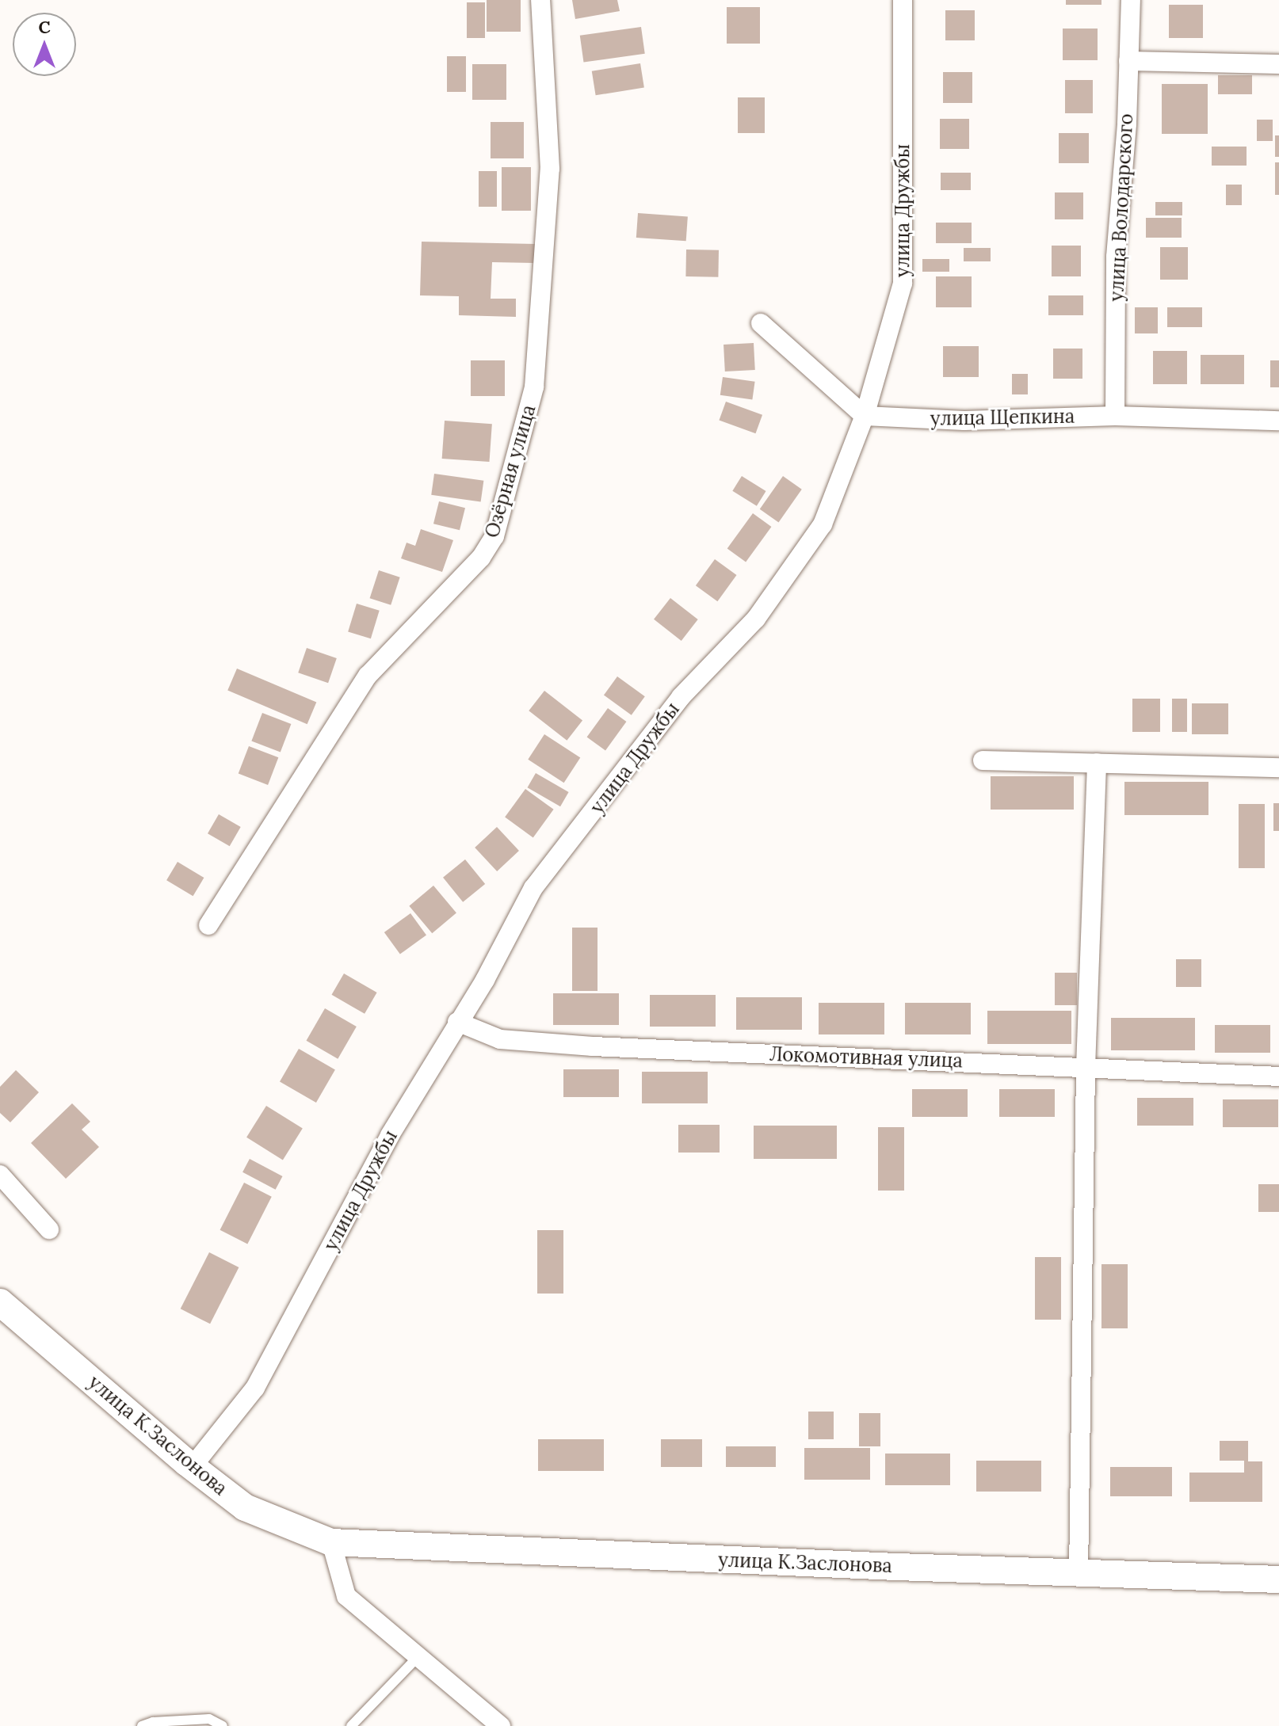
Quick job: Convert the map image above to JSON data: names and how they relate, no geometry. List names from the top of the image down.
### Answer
{
  "streets": {
    "street": [
      "улица Володарского",
      "улица Дружбы",
      "улица Щепкина",
      "Озёрная улица",
      "Локомотивная улица",
      "улица К.Заслонова"
    ]
  },
  "crossings": [
    ["улица Володарского", "улица Щепкина"],
    ["улица Дружбы", "улица Щепкина"],
    ["улица Дружбы", "Локомотивная улица"],
    ["улица Дружбы", "улица К.Заслонова"]
  ],
  "north": "top"
}
